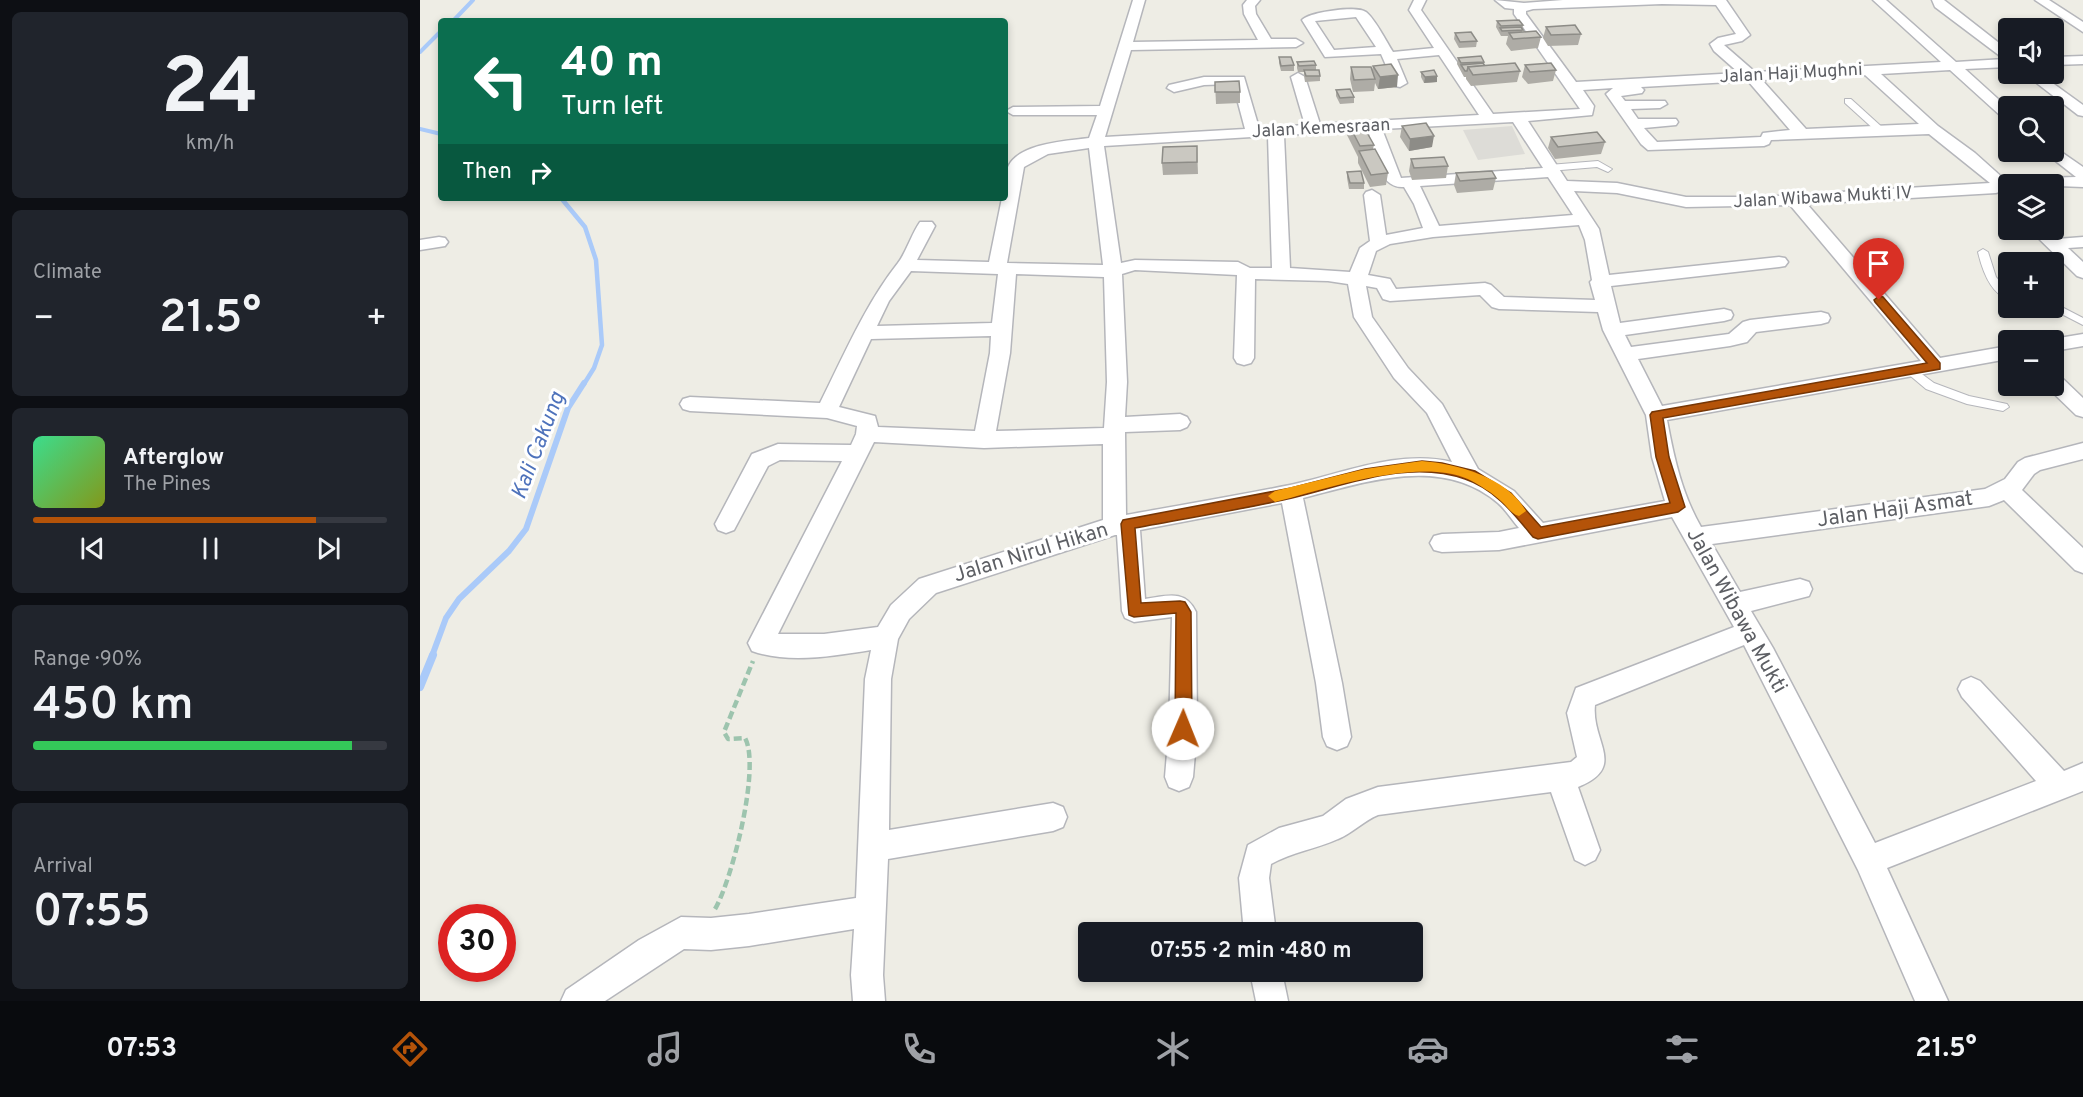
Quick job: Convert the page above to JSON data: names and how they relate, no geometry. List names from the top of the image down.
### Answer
{
  "streets": {
    "street": [
      "Jalan Haji Mughni",
      "Jalan Kemesraan",
      "Jalan Wibawa Mukti IV",
      "Jalan Haji Asmat",
      "Jalan Nirul Hikan",
      "Jalan Wibawa Mukti"
    ]
  },
  "crossings": [
    ["Jalan Haji Mughni", "Jalan Kemesraan"],
    ["Jalan Kemesraan", "Jalan Wibawa Mukti"],
    ["Jalan Wibawa Mukti IV", "Jalan Wibawa Mukti"],
    ["Jalan Haji Asmat", "Jalan Wibawa Mukti"]
  ],
  "water": ["Kali Cakung"],
  "page": {
    "tile": [
      ["24", "km/h"],
      "Climate",
      ["Range · 90%", "450 km"],
      ["Arrival", "07:55"]
    ],
    "map_buttons": ["+", "−"],
    "turn": ["40 m", "Turn left"],
    "then": "Then",
    "heat": ["−", "21.5°", "+"],
    "song": ["Afterglow", "The Pines"],
    "limit": "30",
    "trip": "07:55 · 2 min · 480 m",
    "tabs": ["07:53", "21.5°"]
  }
}
